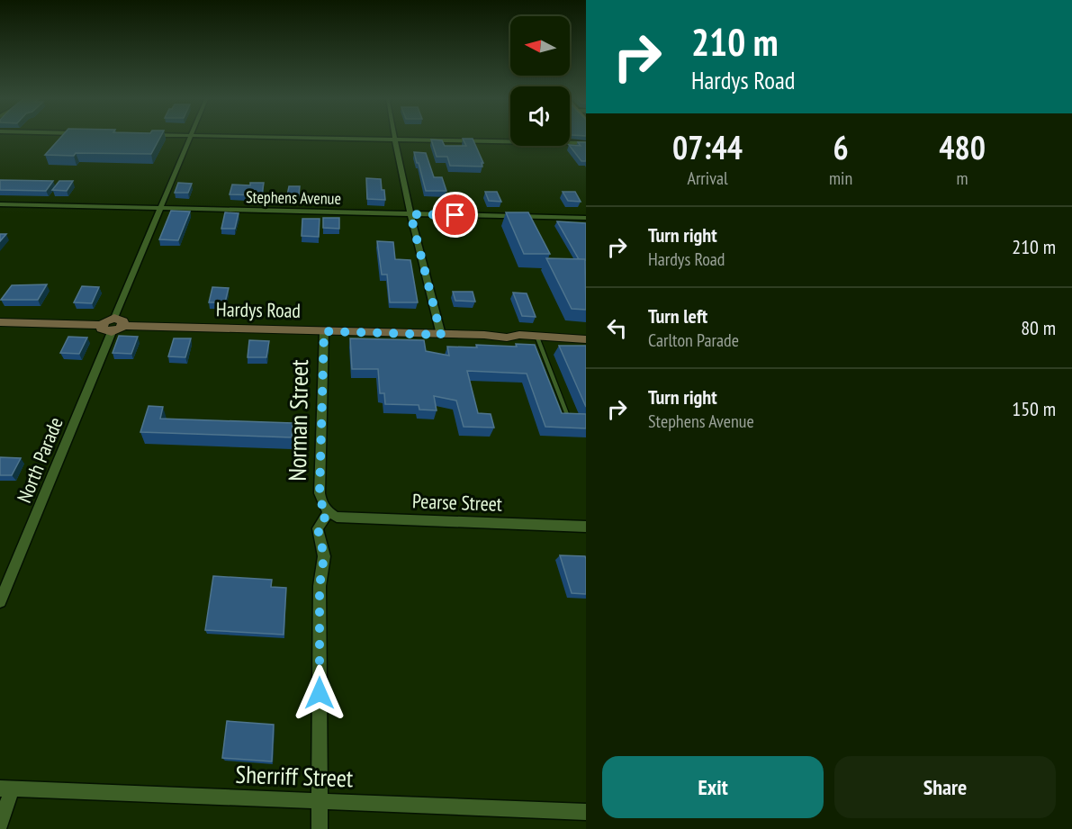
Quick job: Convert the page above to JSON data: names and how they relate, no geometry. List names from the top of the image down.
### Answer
{
  "streets": {
    "street": [
      "Stephens Avenue",
      "Hardys Road",
      "Norman Street",
      "North Parade",
      "Pearse Street",
      "Sherriff Street"
    ]
  },
  "crossings": [
    ["Hardys Road", "Norman Street"],
    ["Norman Street", "Pearse Street"]
  ],
  "north": "left",
  "page": {
    "turn": ["210 m", "Hardys Road"],
    "eta": [
      "07:44",
      "Arrival",
      "6",
      "min",
      "480",
      "m"
    ],
    "list": [
      {
        "name": "Turn right",
        "note": "Hardys Road",
        "value": "210 m"
      },
      {
        "name": "Turn left",
        "note": "Carlton Parade",
        "value": "80 m"
      },
      {
        "name": "Turn right",
        "note": "Stephens Avenue",
        "value": "150 m"
      }
    ],
    "buttons": ["Exit", "Share"]
  }
}
